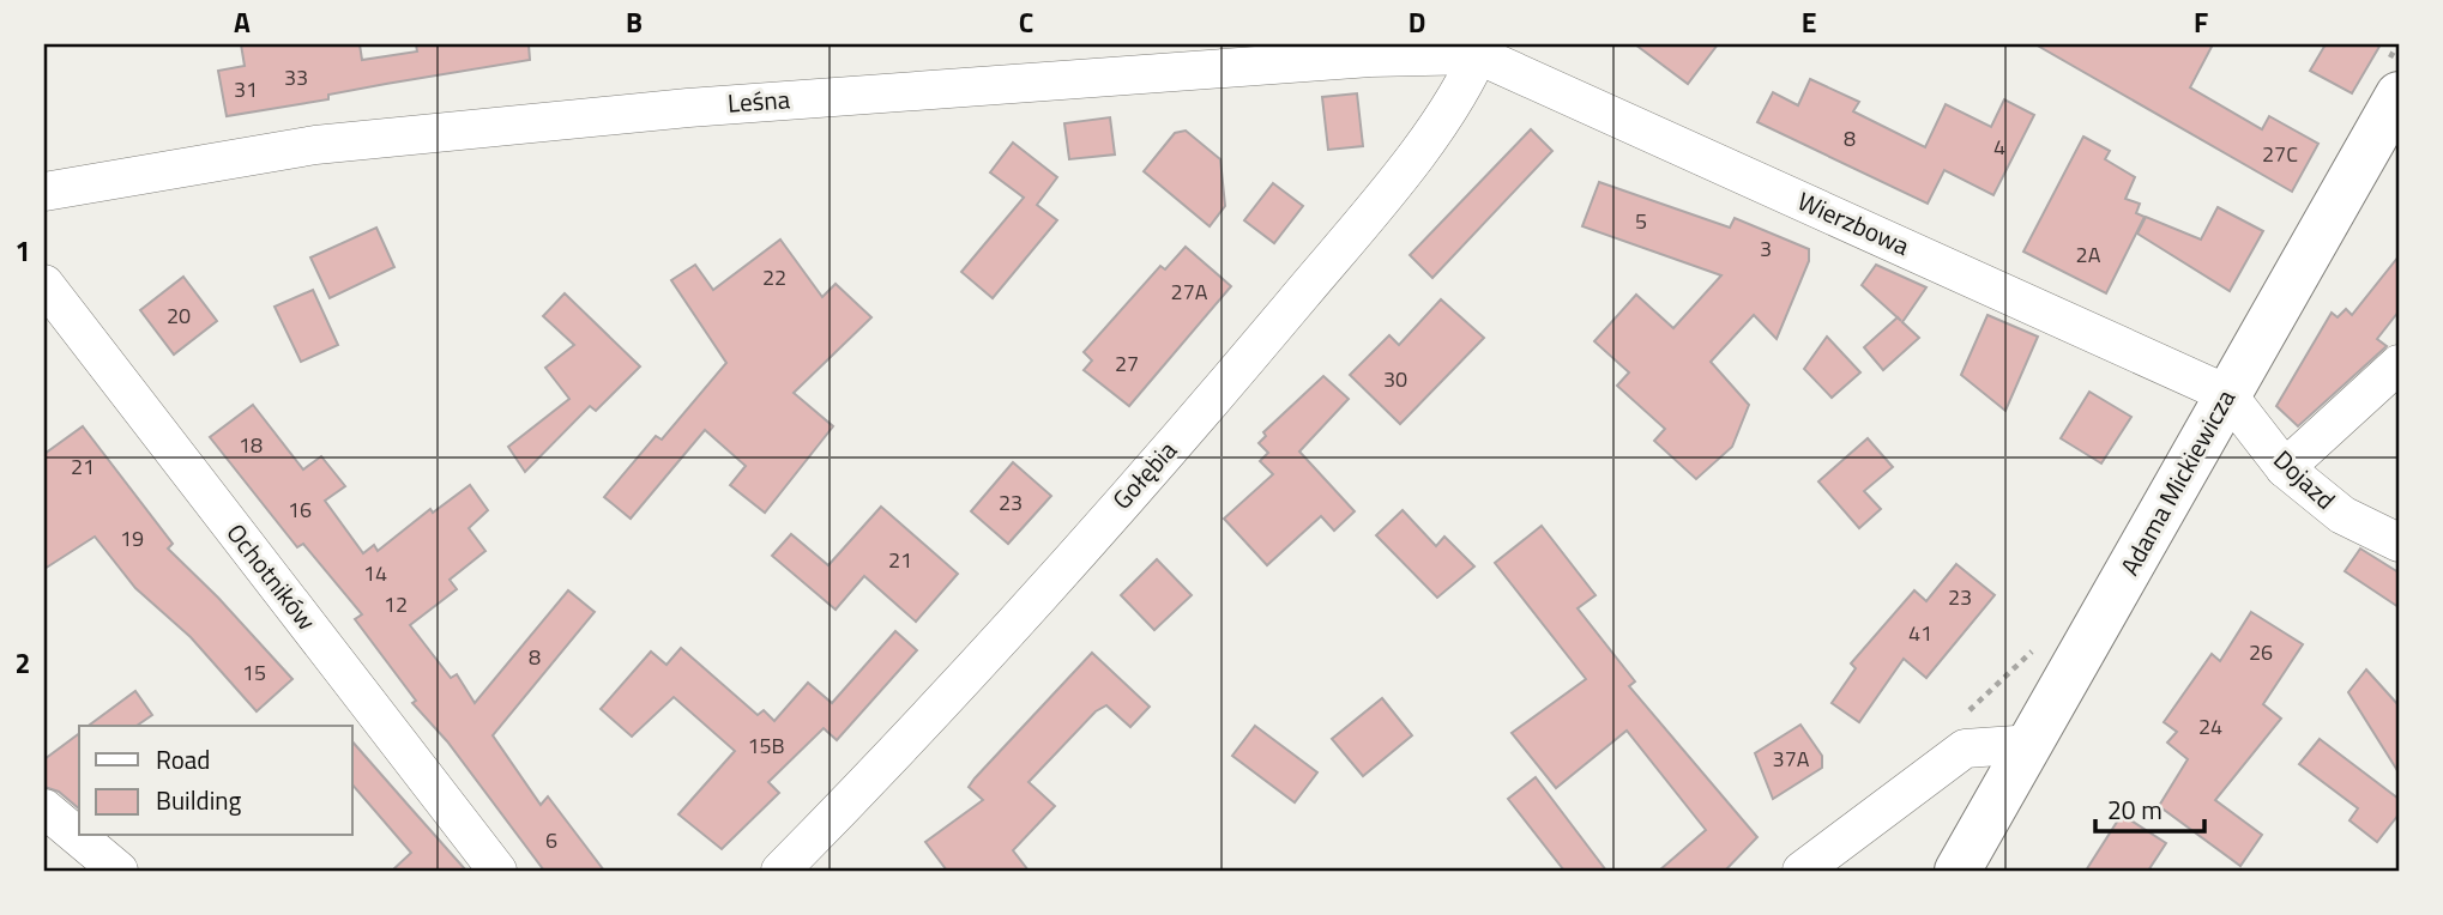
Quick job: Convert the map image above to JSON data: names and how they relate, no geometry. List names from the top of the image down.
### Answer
{
  "streets": {
    "main road": ["Adama Mickiewicza"],
    "street": [
      "Leśna",
      "Wierzbowa",
      "Gołębia",
      "Dojazd",
      "Ochotników"
    ]
  },
  "crossings": [
    ["Leśna", "Wierzbowa"],
    ["Leśna", "Gołębia"],
    ["Wierzbowa", "Gołębia"],
    ["Wierzbowa", "Dojazd"],
    ["Wierzbowa", "Adama Mickiewicza"],
    ["Dojazd", "Adama Mickiewicza"]
  ],
  "house_numbers": [
    "33",
    "31",
    "8",
    "4",
    "27C",
    "5",
    "3",
    "2A",
    "22",
    "27A",
    "20",
    "27",
    "30",
    "18",
    "21",
    "23",
    "16",
    "19",
    "21",
    "14",
    "23",
    "12",
    "41",
    "26",
    "8",
    "15",
    "24",
    "15B",
    "37A",
    "6"
  ],
  "legend": ["Road", "Building"],
  "scale_bar": "20 m",
  "grid": {
    "columns": [
      "A",
      "B",
      "C",
      "D",
      "E",
      "F"
    ],
    "rows": ["1", "2"]
  }
}
